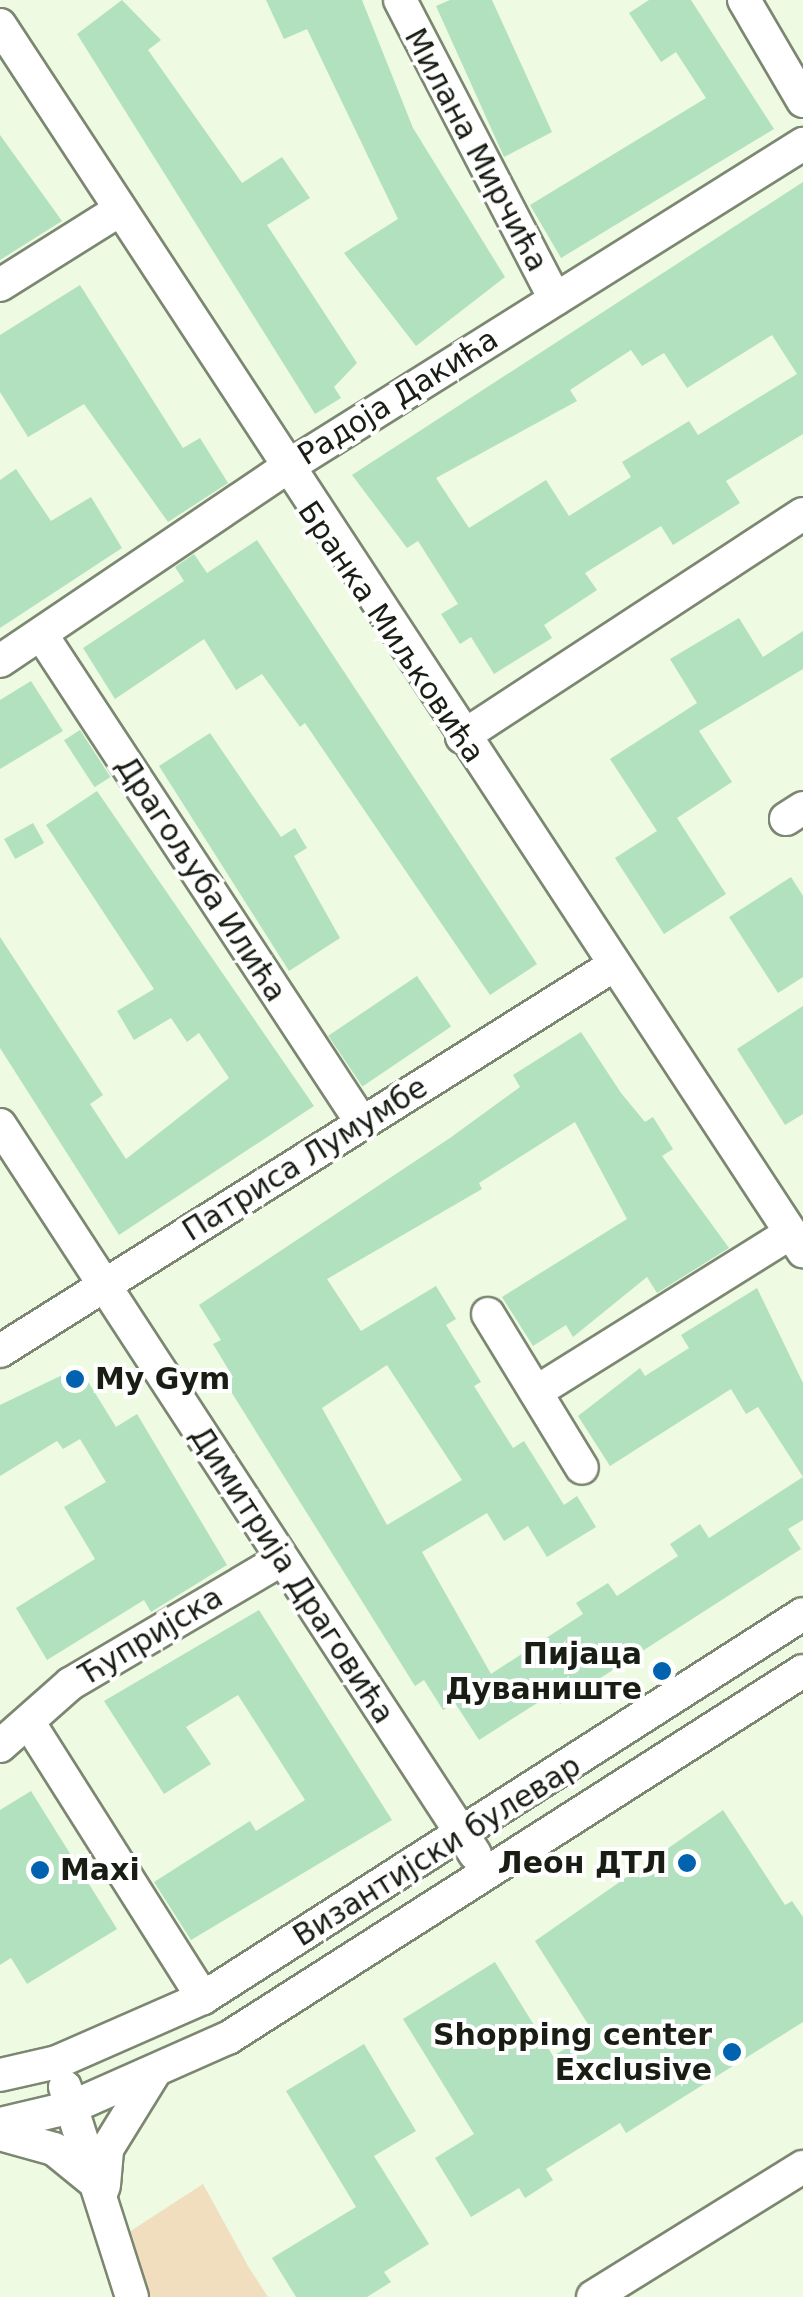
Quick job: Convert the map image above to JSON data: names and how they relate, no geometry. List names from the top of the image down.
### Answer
{
  "streets": {
    "street": [
      "Милана Мирчића",
      "Радоја Дакића",
      "Бранка Миљковића",
      "Драгољуба Илића",
      "Патриса Лумумбе",
      "Димитрија Драговића",
      "Ћупријска",
      "Византијски булевар"
    ]
  },
  "crossings": [
    ["Милана Мирчића", "Радоја Дакића"],
    ["Радоја Дакића", "Бранка Миљковића"],
    ["Радоја Дакића", "Драгољуба Илића"],
    ["Бранка Миљковића", "Патриса Лумумбе"],
    ["Драгољуба Илића", "Патриса Лумумбе"],
    ["Патриса Лумумбе", "Димитрија Драговића"],
    ["Димитрија Драговића", "Ћупријска"],
    ["Димитрија Драговића", "Византијски булевар"]
  ],
  "places": [
    "My Gym",
    "Пијаца Дуваниште",
    "Леон ДТЛ",
    "Maxi",
    "Shopping center Exclusive"
  ]
}
